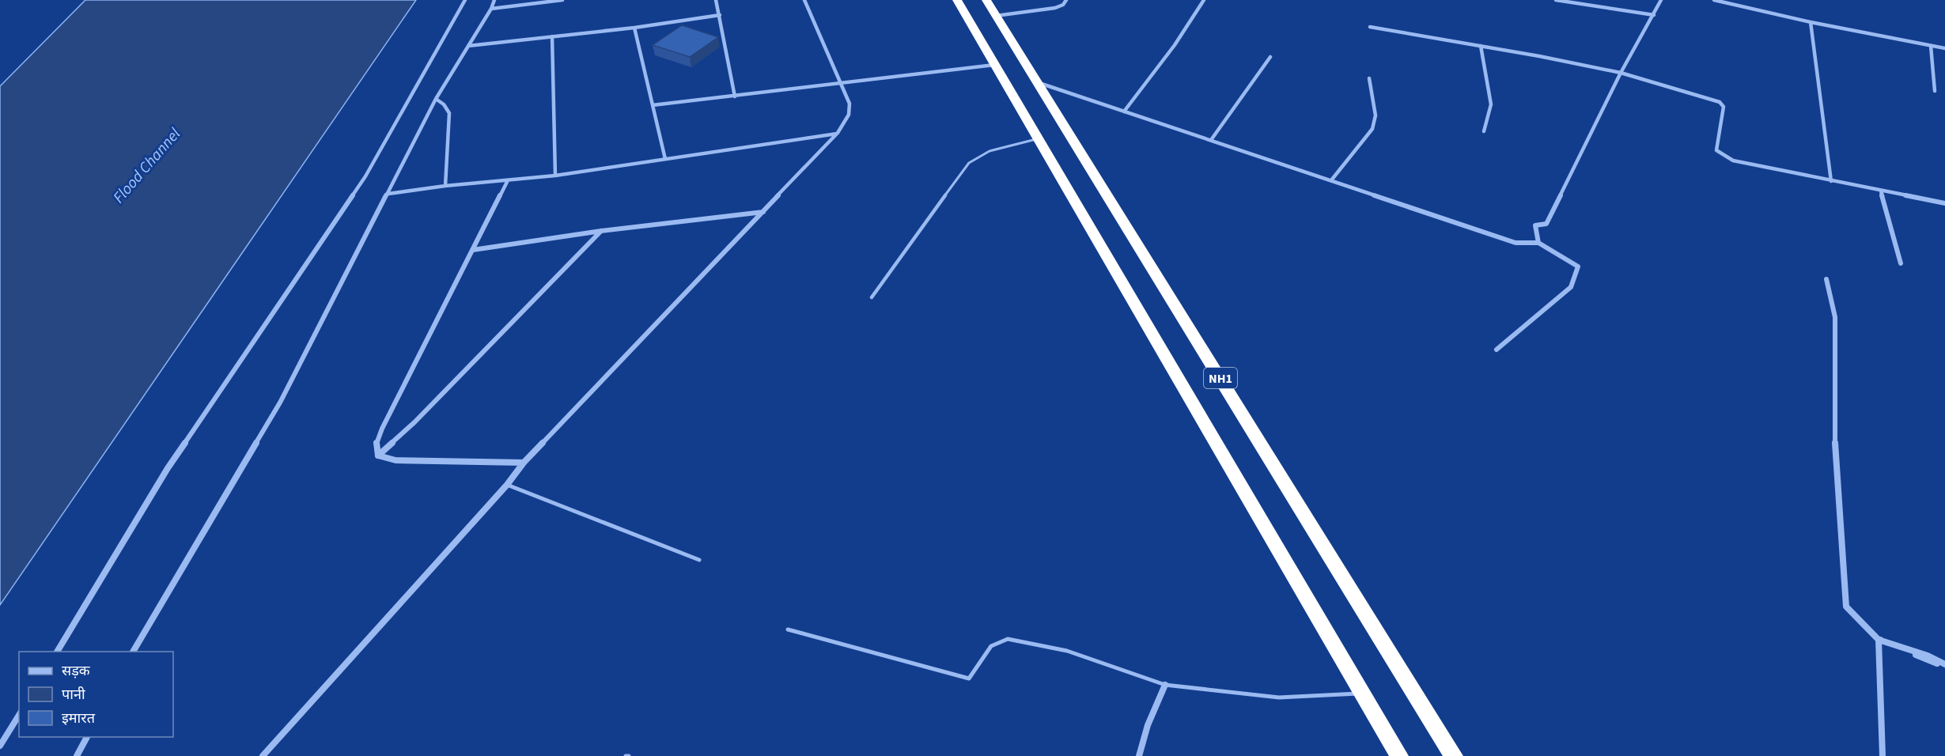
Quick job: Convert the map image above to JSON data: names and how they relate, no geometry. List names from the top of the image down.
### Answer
{
  "streets": {
    "highway": ["NH1"]
  },
  "water": ["Flood Channel"],
  "legend": ["सड़क", "पानी", "इमारत"]
}
